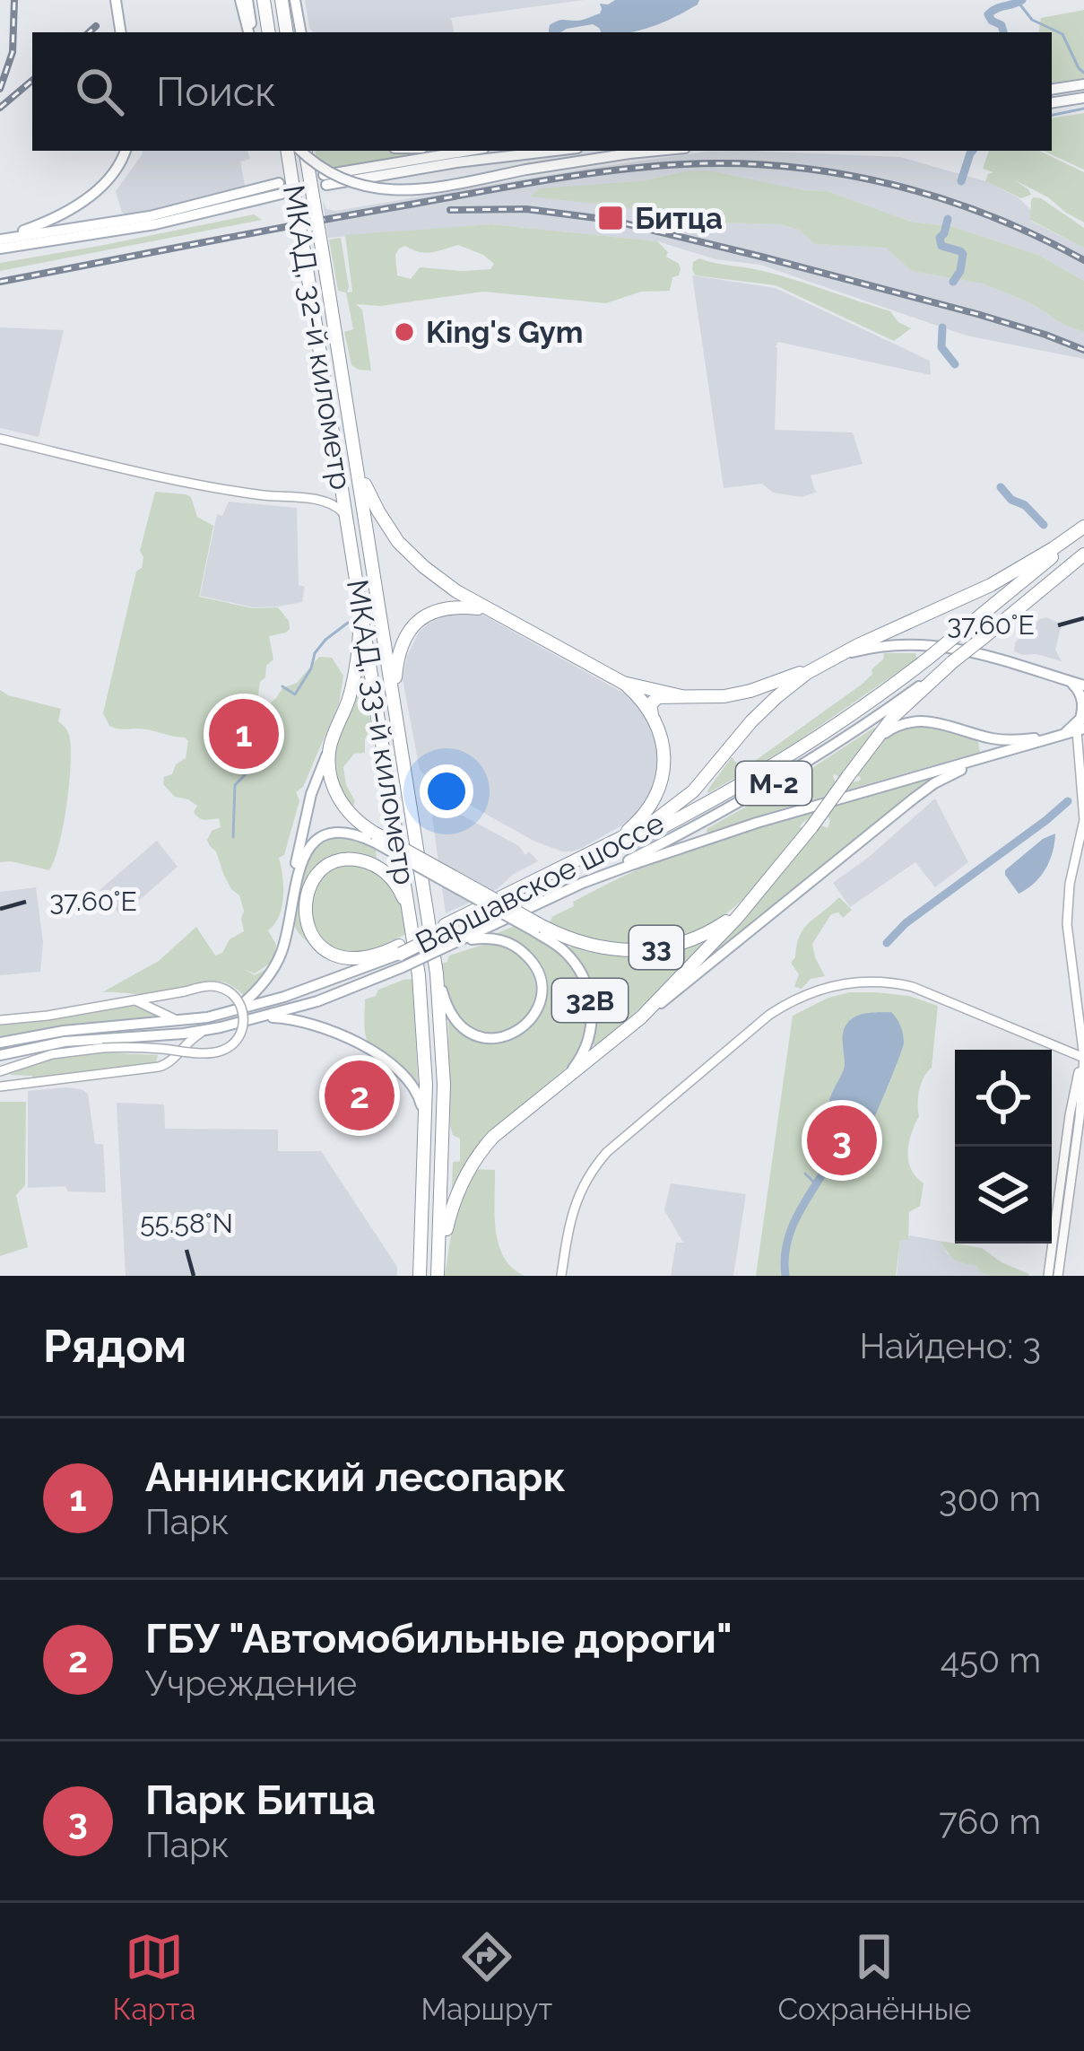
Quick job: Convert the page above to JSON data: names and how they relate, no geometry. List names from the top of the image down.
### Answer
{
  "streets": {
    "highway": [
      "МКАД, 32-й километр",
      "МКАД, 33-й километр",
      "М-2",
      "Варшавское шоссе",
      "33",
      "32B"
    ]
  },
  "crossings": [
    ["МКАД, 32-й километр", "МКАД, 33-й километр"],
    ["МКАД, 33-й километр", "32B"],
    ["М-2", "Варшавское шоссе"],
    ["М-2", "33"],
    ["33", "32B"]
  ],
  "places": {
    "transit": ["Битца"],
    "other": ["King's Gym"]
  },
  "page": {
    "search": "Поиск",
    "pins": ["1", "2", "3"],
    "heading": ["Рядом", "Найдено: 3"],
    "list": [
      {
        "mark": "1",
        "name": "Аннинский лесопарк",
        "note": "Парк",
        "value": "300 m"
      },
      {
        "mark": "2",
        "name": "ГБУ \"Автомобильные дороги\"",
        "note": "Учреждение",
        "value": "450 m"
      },
      {
        "mark": "3",
        "name": "Парк Битца",
        "note": "Парк",
        "value": "760 m"
      }
    ],
    "nav": ["Карта", "Маршрут", "Сохранённые"]
  },
  "coordinates": ["37.60°E", "55.58°N"]
}
